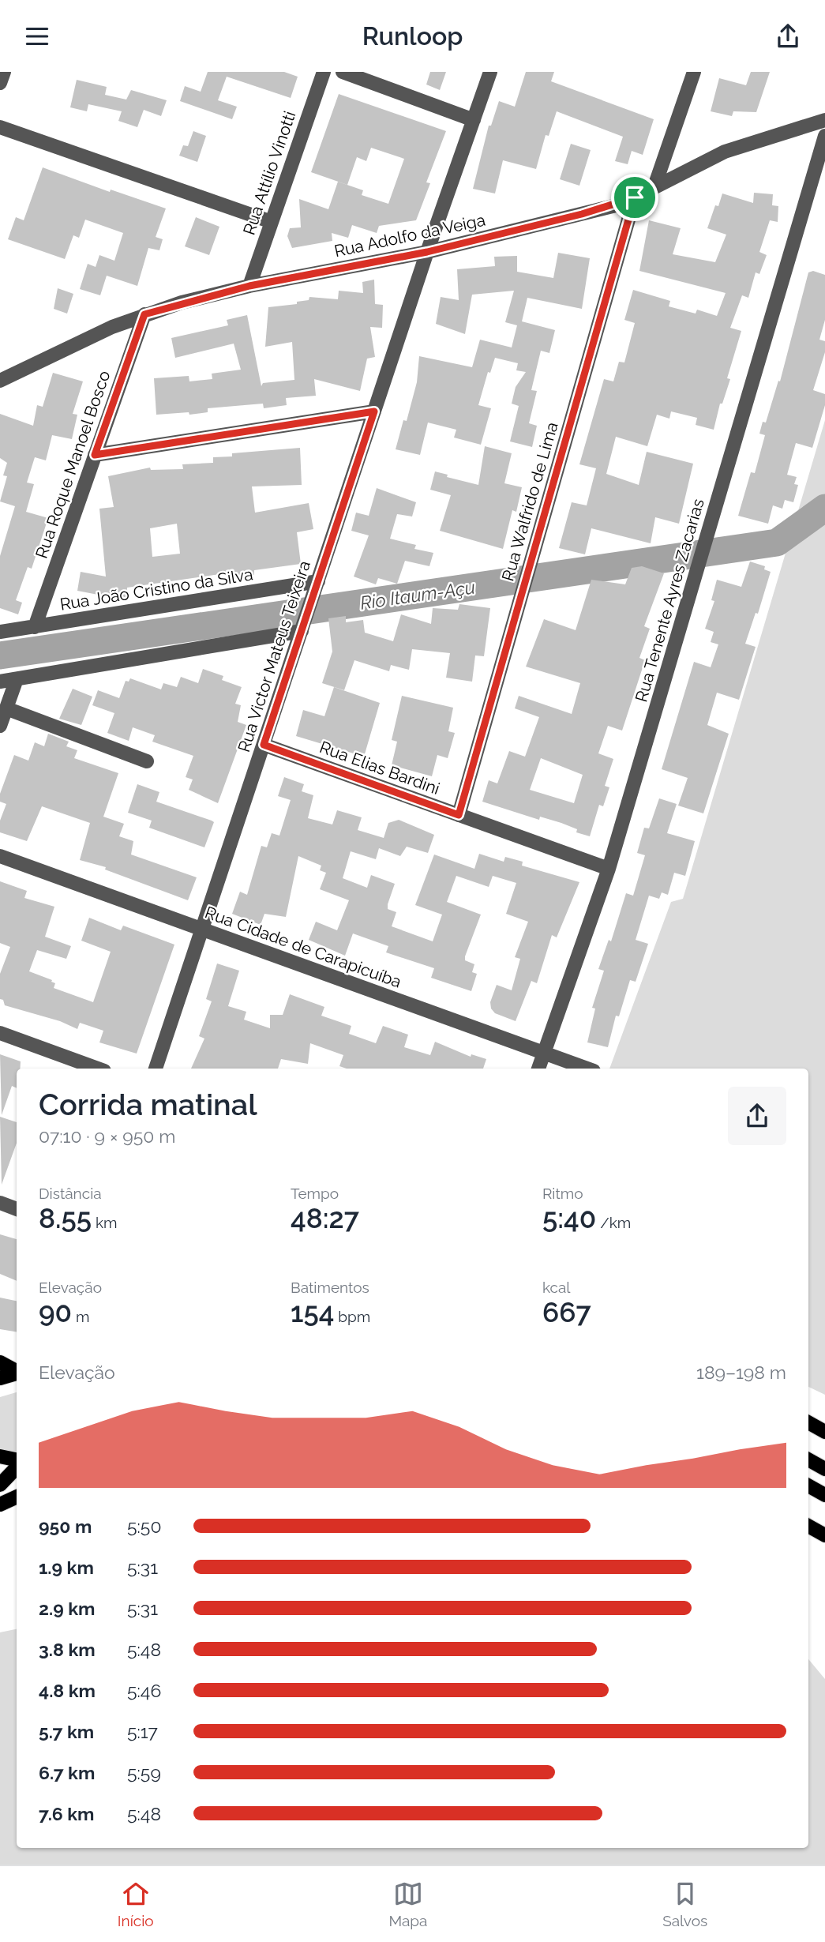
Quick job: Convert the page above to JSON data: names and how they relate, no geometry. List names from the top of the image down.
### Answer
{
  "streets": {
    "street": [
      "Rua Attílio Vinotti",
      "Rua Adolfo da Veiga",
      "Rua Roque Manoel Bosco",
      "Rua Walfrido de Lima",
      "Rua João Cristino da Silva",
      "Rua Tenente Ayres Zacarias",
      "Rua Victor Mateus Teixeira",
      "Rua Elias Bardini",
      "Rua Cidade de Carapicuíba"
    ]
  },
  "crossings": [
    ["Rua Attílio Vinotti", "Rua Adolfo da Veiga"],
    ["Rua Adolfo da Veiga", "Rua Roque Manoel Bosco"],
    ["Rua Adolfo da Veiga", "Rua Walfrido de Lima"],
    ["Rua Adolfo da Veiga", "Rua Victor Mateus Teixeira"],
    ["Rua Roque Manoel Bosco", "Rua João Cristino da Silva"],
    ["Rua Walfrido de Lima", "Rua Elias Bardini"],
    ["Rua João Cristino da Silva", "Rua Victor Mateus Teixeira"],
    ["Rua Tenente Ayres Zacarias", "Rua Elias Bardini"],
    ["Rua Tenente Ayres Zacarias", "Rua Cidade de Carapicuíba"],
    ["Rua Victor Mateus Teixeira", "Rua Elias Bardini"],
    ["Rua Victor Mateus Teixeira", "Rua Cidade de Carapicuíba"]
  ],
  "water": ["Rio Itaum-Açu"],
  "page": {
    "header": "Runloop",
    "heading": ["Corrida matinal", "07:10 · 9 × 950 m"],
    "stats": [
      ["Distância", "8.55 km"],
      ["Tempo", "48:27"],
      ["Ritmo", "5:40 /km"],
      ["Elevação", "90 m"],
      ["Batimentos", "154 bpm"],
      ["kcal", "667"]
    ],
    "chart": ["Elevação", "189–198 m"],
    "list": [
      {
        "name": "950 m",
        "note": "5:50"
      },
      {
        "name": "1.9 km",
        "note": "5:31"
      },
      {
        "name": "2.9 km",
        "note": "5:31"
      },
      {
        "name": "3.8 km",
        "note": "5:48"
      },
      {
        "name": "4.8 km",
        "note": "5:46"
      },
      {
        "name": "5.7 km",
        "note": "5:17"
      },
      {
        "name": "6.7 km",
        "note": "5:59"
      },
      {
        "name": "7.6 km",
        "note": "5:48"
      }
    ],
    "tabs": ["Início", "Mapa", "Salvos"]
  }
}
